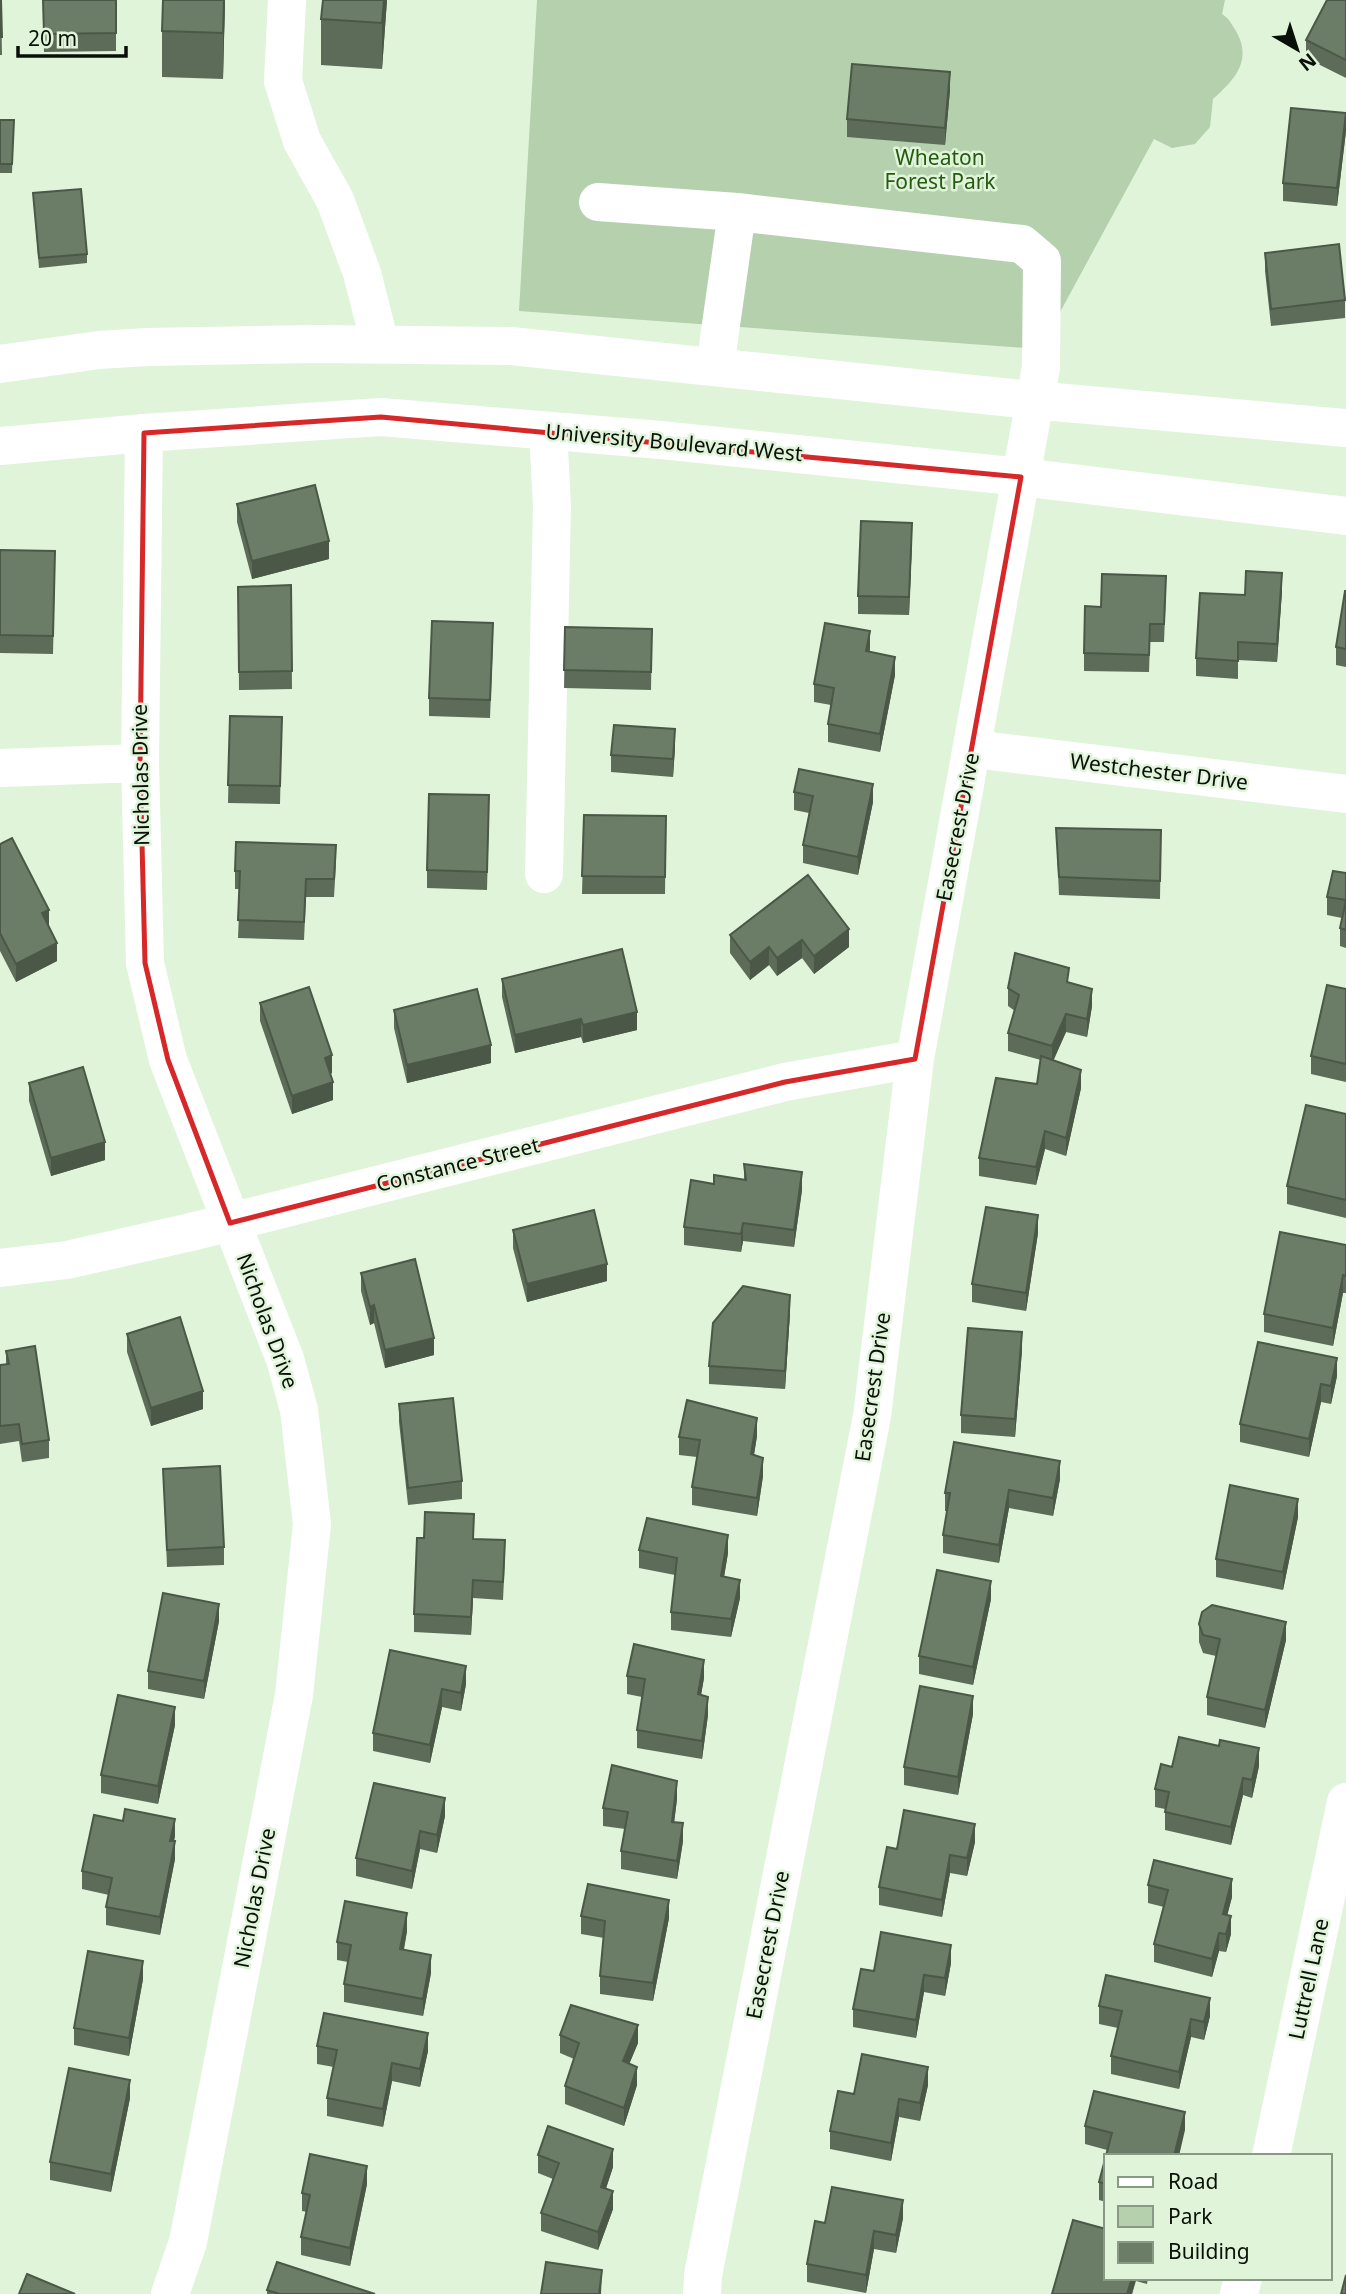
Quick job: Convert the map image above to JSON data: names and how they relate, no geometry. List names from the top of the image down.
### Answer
{
  "streets": {
    "street": [
      "University Boulevard West",
      "Westchester Drive",
      "Nicholas Drive",
      "Easecrest Drive",
      "Constance Street",
      "Luttrell Lane"
    ]
  },
  "crossings": [
    ["University Boulevard West", "Nicholas Drive"],
    ["University Boulevard West", "Easecrest Drive"],
    ["Westchester Drive", "Easecrest Drive"],
    ["Nicholas Drive", "Constance Street"],
    ["Easecrest Drive", "Constance Street"]
  ],
  "parks": ["Wheaton Forest Park"],
  "legend": ["Road", "Park", "Building"],
  "scale_bar": "20 m",
  "north": "bottom right"
}
